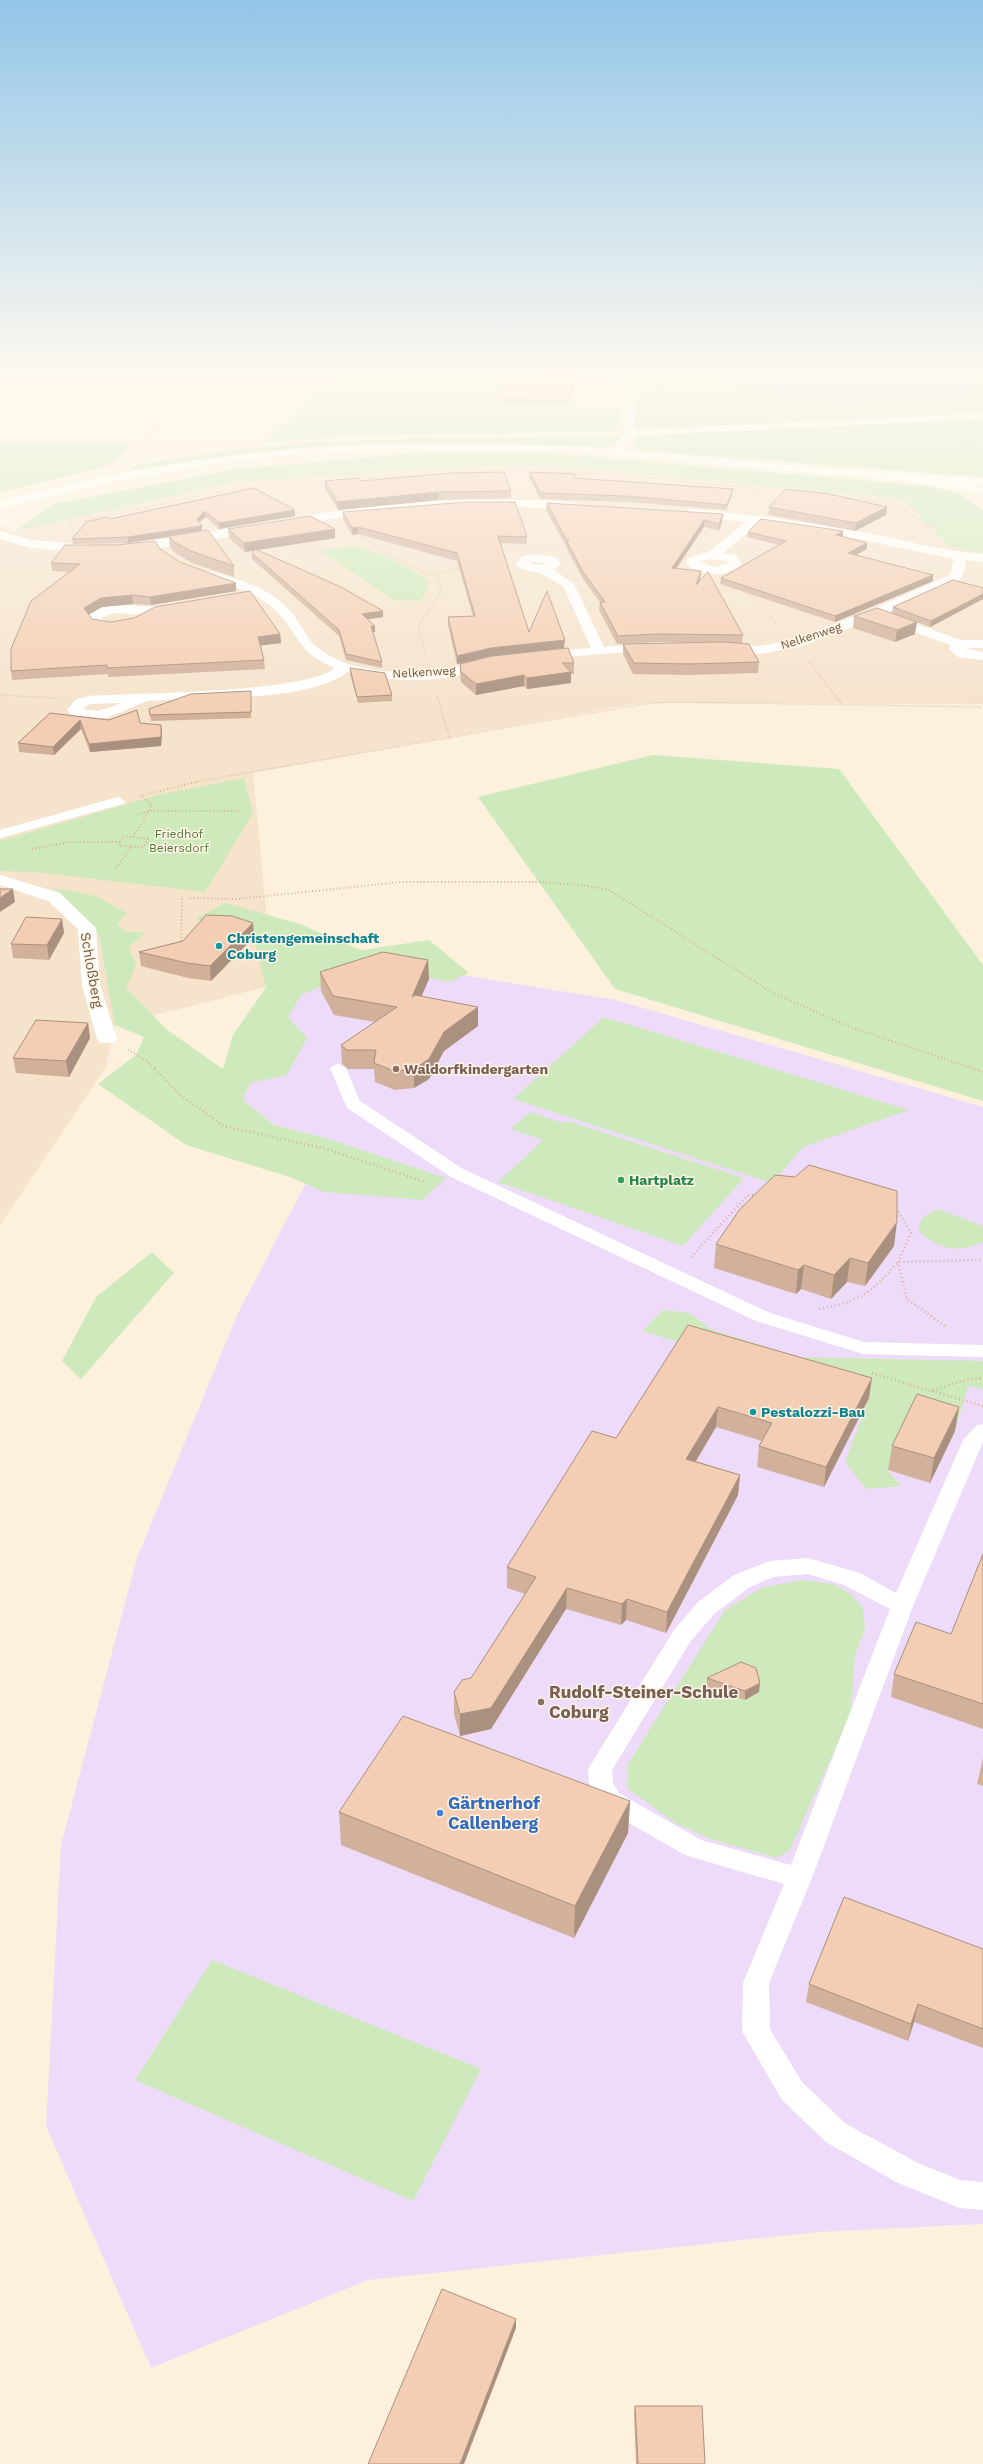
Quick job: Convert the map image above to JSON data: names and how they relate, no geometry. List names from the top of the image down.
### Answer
{
  "streets": {
    "street": ["Nelkenweg", "Schloßberg"]
  },
  "parks": ["Friedhof Beiersdorf"],
  "places": [
    "Christengemeinschaft Coburg",
    "Waldorfkindergarten",
    "Hartplatz",
    "Pestalozzi-Bau",
    "Rudolf-Steiner-Schule Coburg",
    "Gärtnerhof Callenberg"
  ]
}
